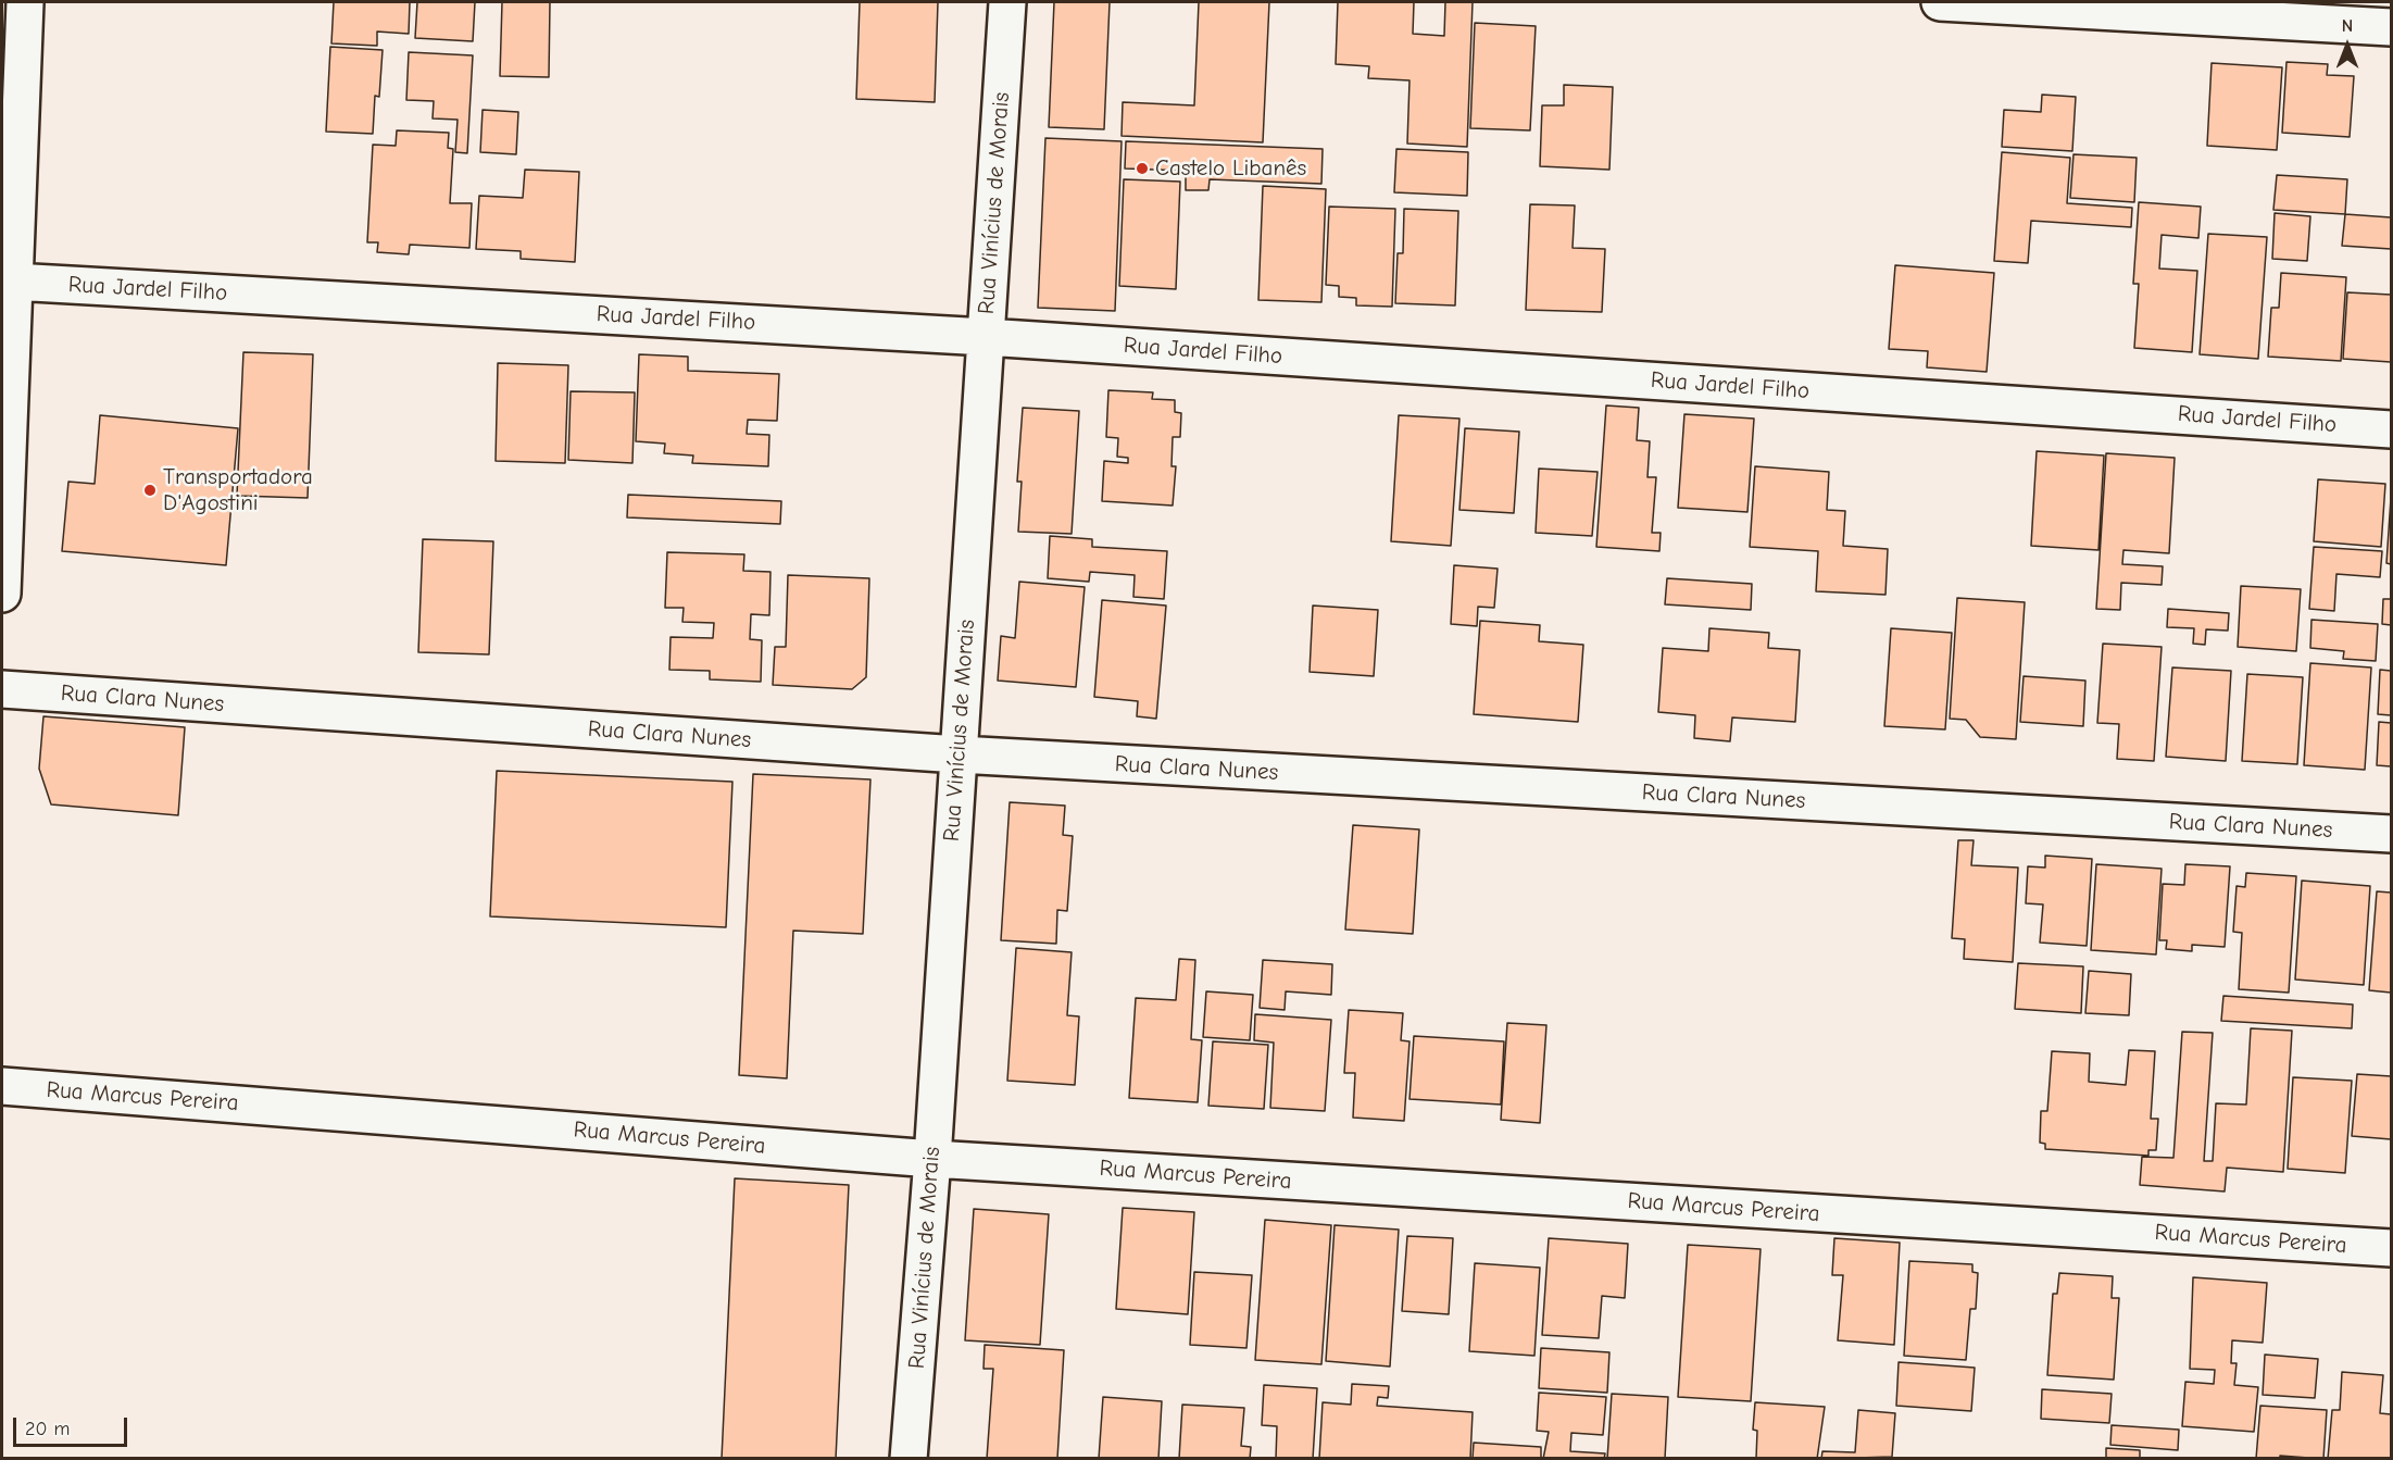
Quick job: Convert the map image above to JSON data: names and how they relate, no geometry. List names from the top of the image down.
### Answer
{
  "streets": {
    "street": [
      "Rua Vinícius de Morais",
      "Rua Jardel Filho",
      "Rua Clara Nunes",
      "Rua Marcus Pereira"
    ]
  },
  "crossings": [
    ["Rua Vinícius de Morais", "Rua Jardel Filho"],
    ["Rua Vinícius de Morais", "Rua Clara Nunes"],
    ["Rua Vinícius de Morais", "Rua Marcus Pereira"]
  ],
  "places": ["Castelo Libanês", "Transportadora D'Agostini"],
  "scale_bar": "20 m",
  "north": "top"
}
